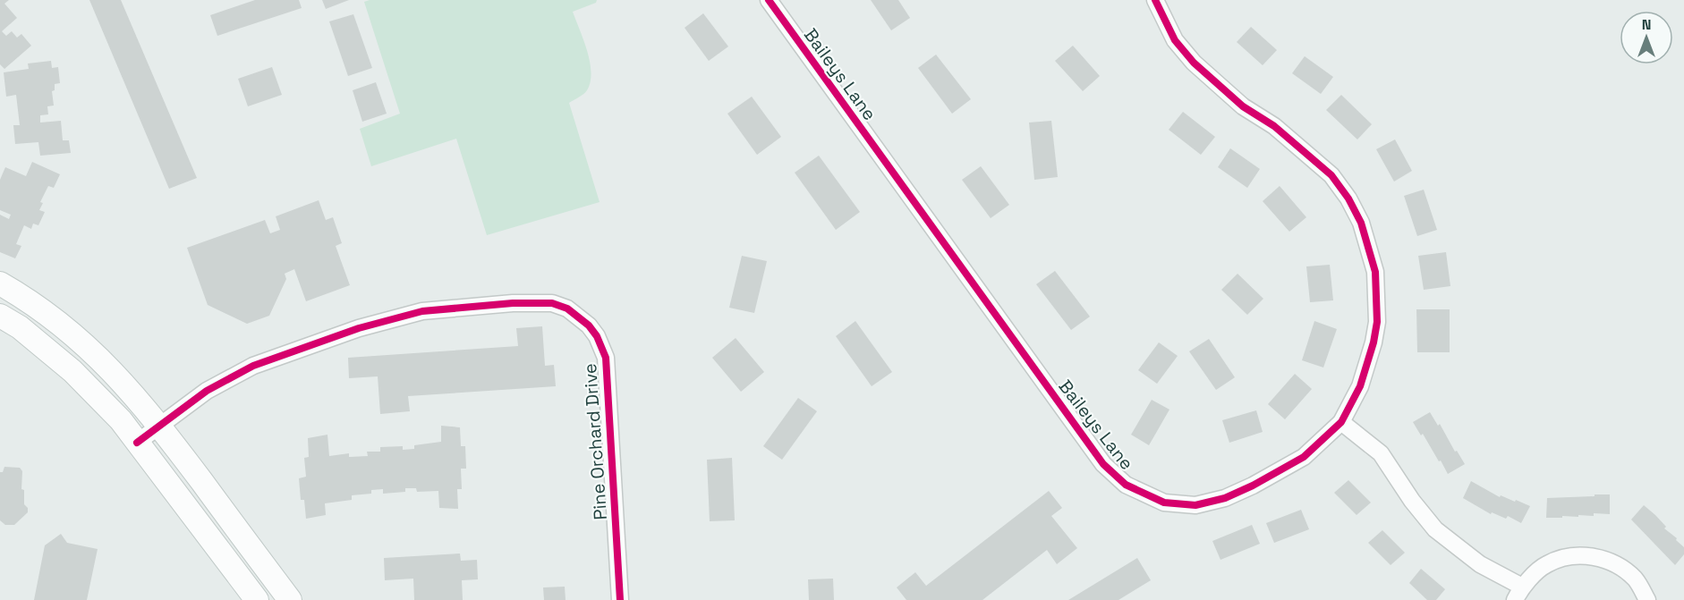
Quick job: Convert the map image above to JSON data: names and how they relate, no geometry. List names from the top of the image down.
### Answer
{
  "streets": {
    "street": ["Baileys Lane", "Pine Orchard Drive"]
  },
  "north": "top"
}
